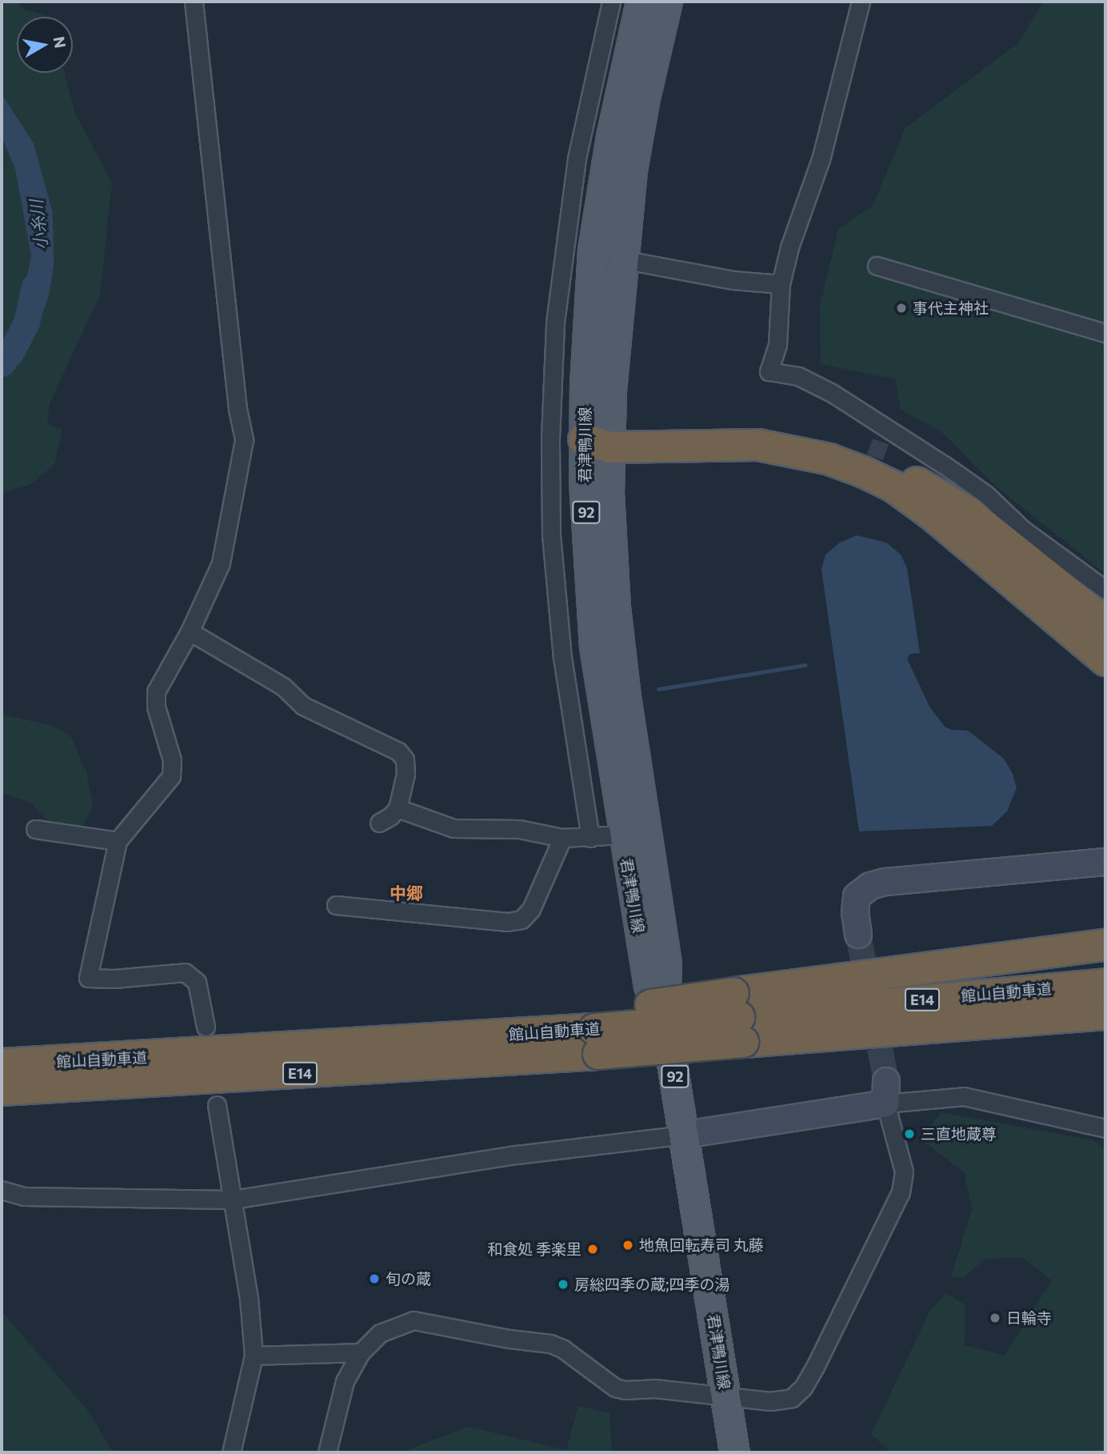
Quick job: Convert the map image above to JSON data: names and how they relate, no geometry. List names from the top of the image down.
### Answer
{
  "streets": {
    "highway": ["館山自動車道", "E14"],
    "main road": ["君津鴨川線", "92"]
  },
  "districts": ["中郷"],
  "water": ["小糸川"],
  "places": [
    "事代主神社",
    "三直地蔵尊",
    "地魚回転寿司 丸藤",
    "和食処 季楽里",
    "旬の蔵",
    "房総四季の蔵;四季の湯",
    "日輪寺"
  ],
  "north": "right"
}
